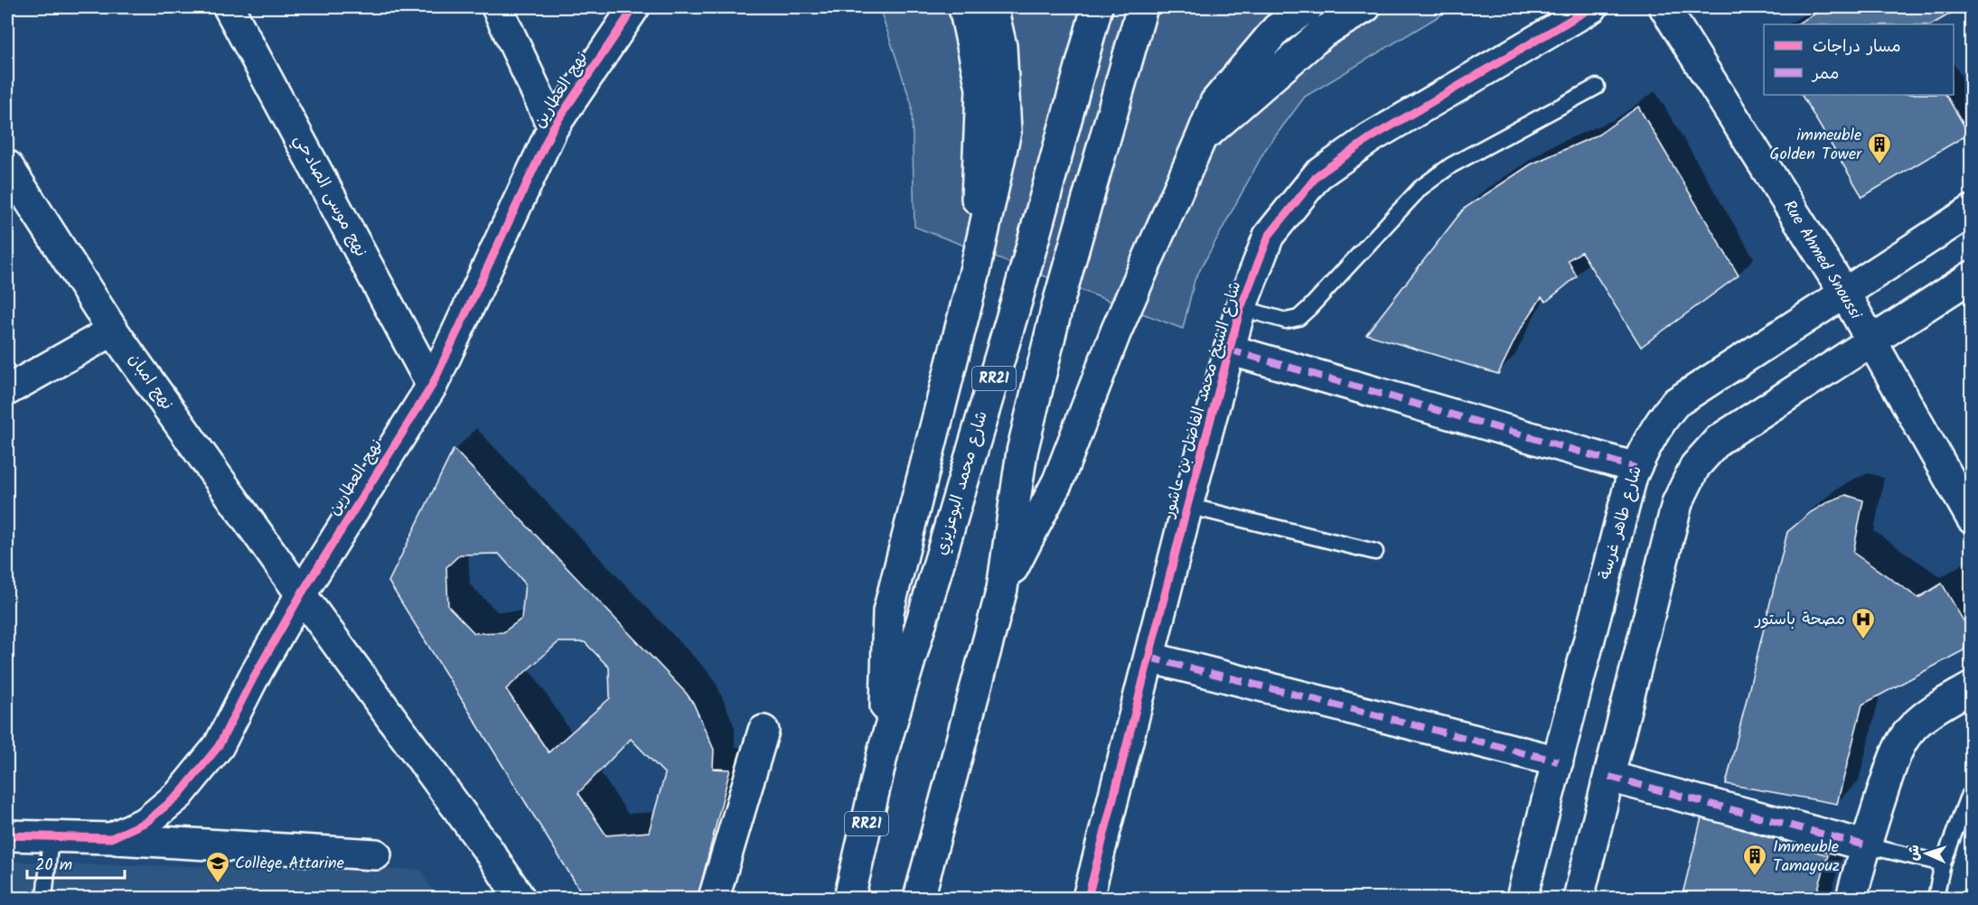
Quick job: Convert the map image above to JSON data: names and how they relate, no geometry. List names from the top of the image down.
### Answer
{
  "streets": {
    "main road": [
      "نهج العطارين",
      "نهج موسى الصادحي",
      "Rue Ahmed Snoussi",
      "RR21",
      "نهج امبان",
      "شارع الشيخ محمد الفاضل بن عاشور",
      "شارع محمد البوعزيزي",
      "شارع طاهر غرسة"
    ]
  },
  "crossings": [
    ["نهج العطارين", "نهج موسى الصادحي"],
    ["نهج العطارين", "نهج امبان"],
    ["Rue Ahmed Snoussi", "شارع طاهر غرسة"]
  ],
  "places": {
    "building": ["immeuble Golden Tower", "Immeuble Tamayouz"],
    "hospital": ["مصحة باستور"],
    "school or university": ["Collège Attarine"]
  },
  "legend": ["مسار دراجات", "ممر"],
  "scale_bar": "20 m",
  "north": "left"
}
